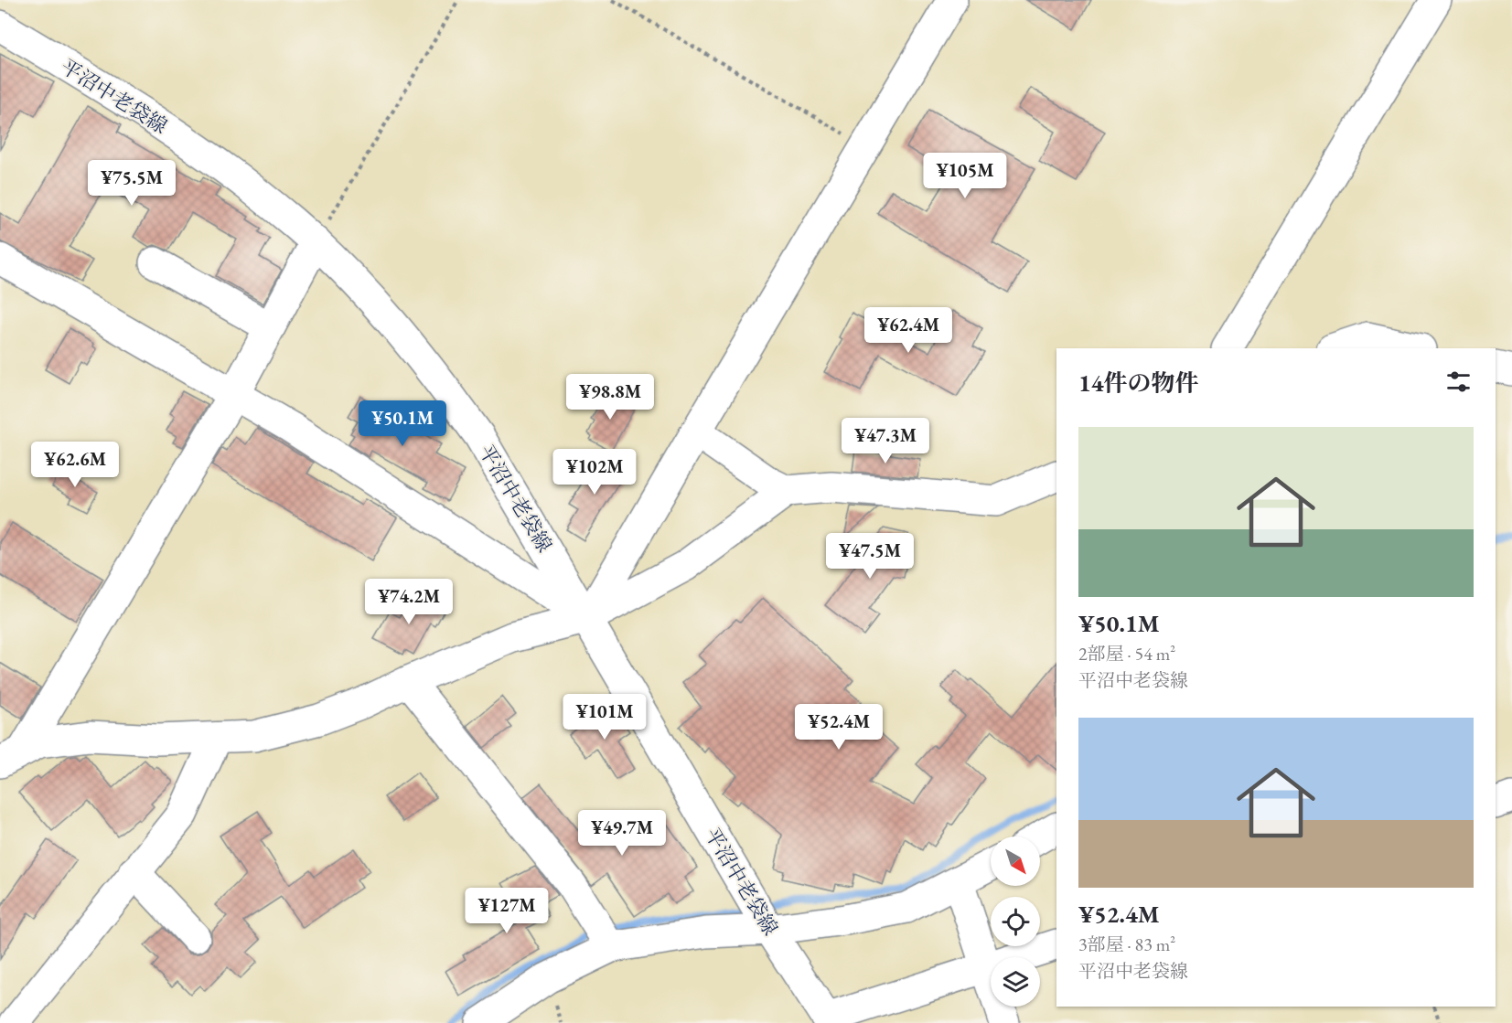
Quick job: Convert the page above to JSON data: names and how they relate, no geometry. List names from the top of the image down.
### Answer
{
  "streets": {
    "street": ["平沼中老袋線"]
  },
  "north": "bottom right",
  "page": {
    "price": [
      "¥105M",
      "¥75.5M",
      "¥62.4M",
      "¥98.8M",
      "¥50.1M",
      "¥47.3M",
      "¥62.6M",
      "¥102M",
      "¥47.5M",
      "¥74.2M",
      "¥101M",
      "¥52.4M",
      "¥49.7M",
      "¥127M"
    ],
    "heading": "14件の物件",
    "list": [
      {
        "name": "¥50.1M",
        "note": "2部屋 · 54 m² · 平沼中老袋線"
      },
      {
        "name": "¥52.4M",
        "note": "3部屋 · 83 m² · 平沼中老袋線"
      }
    ]
  }
}
